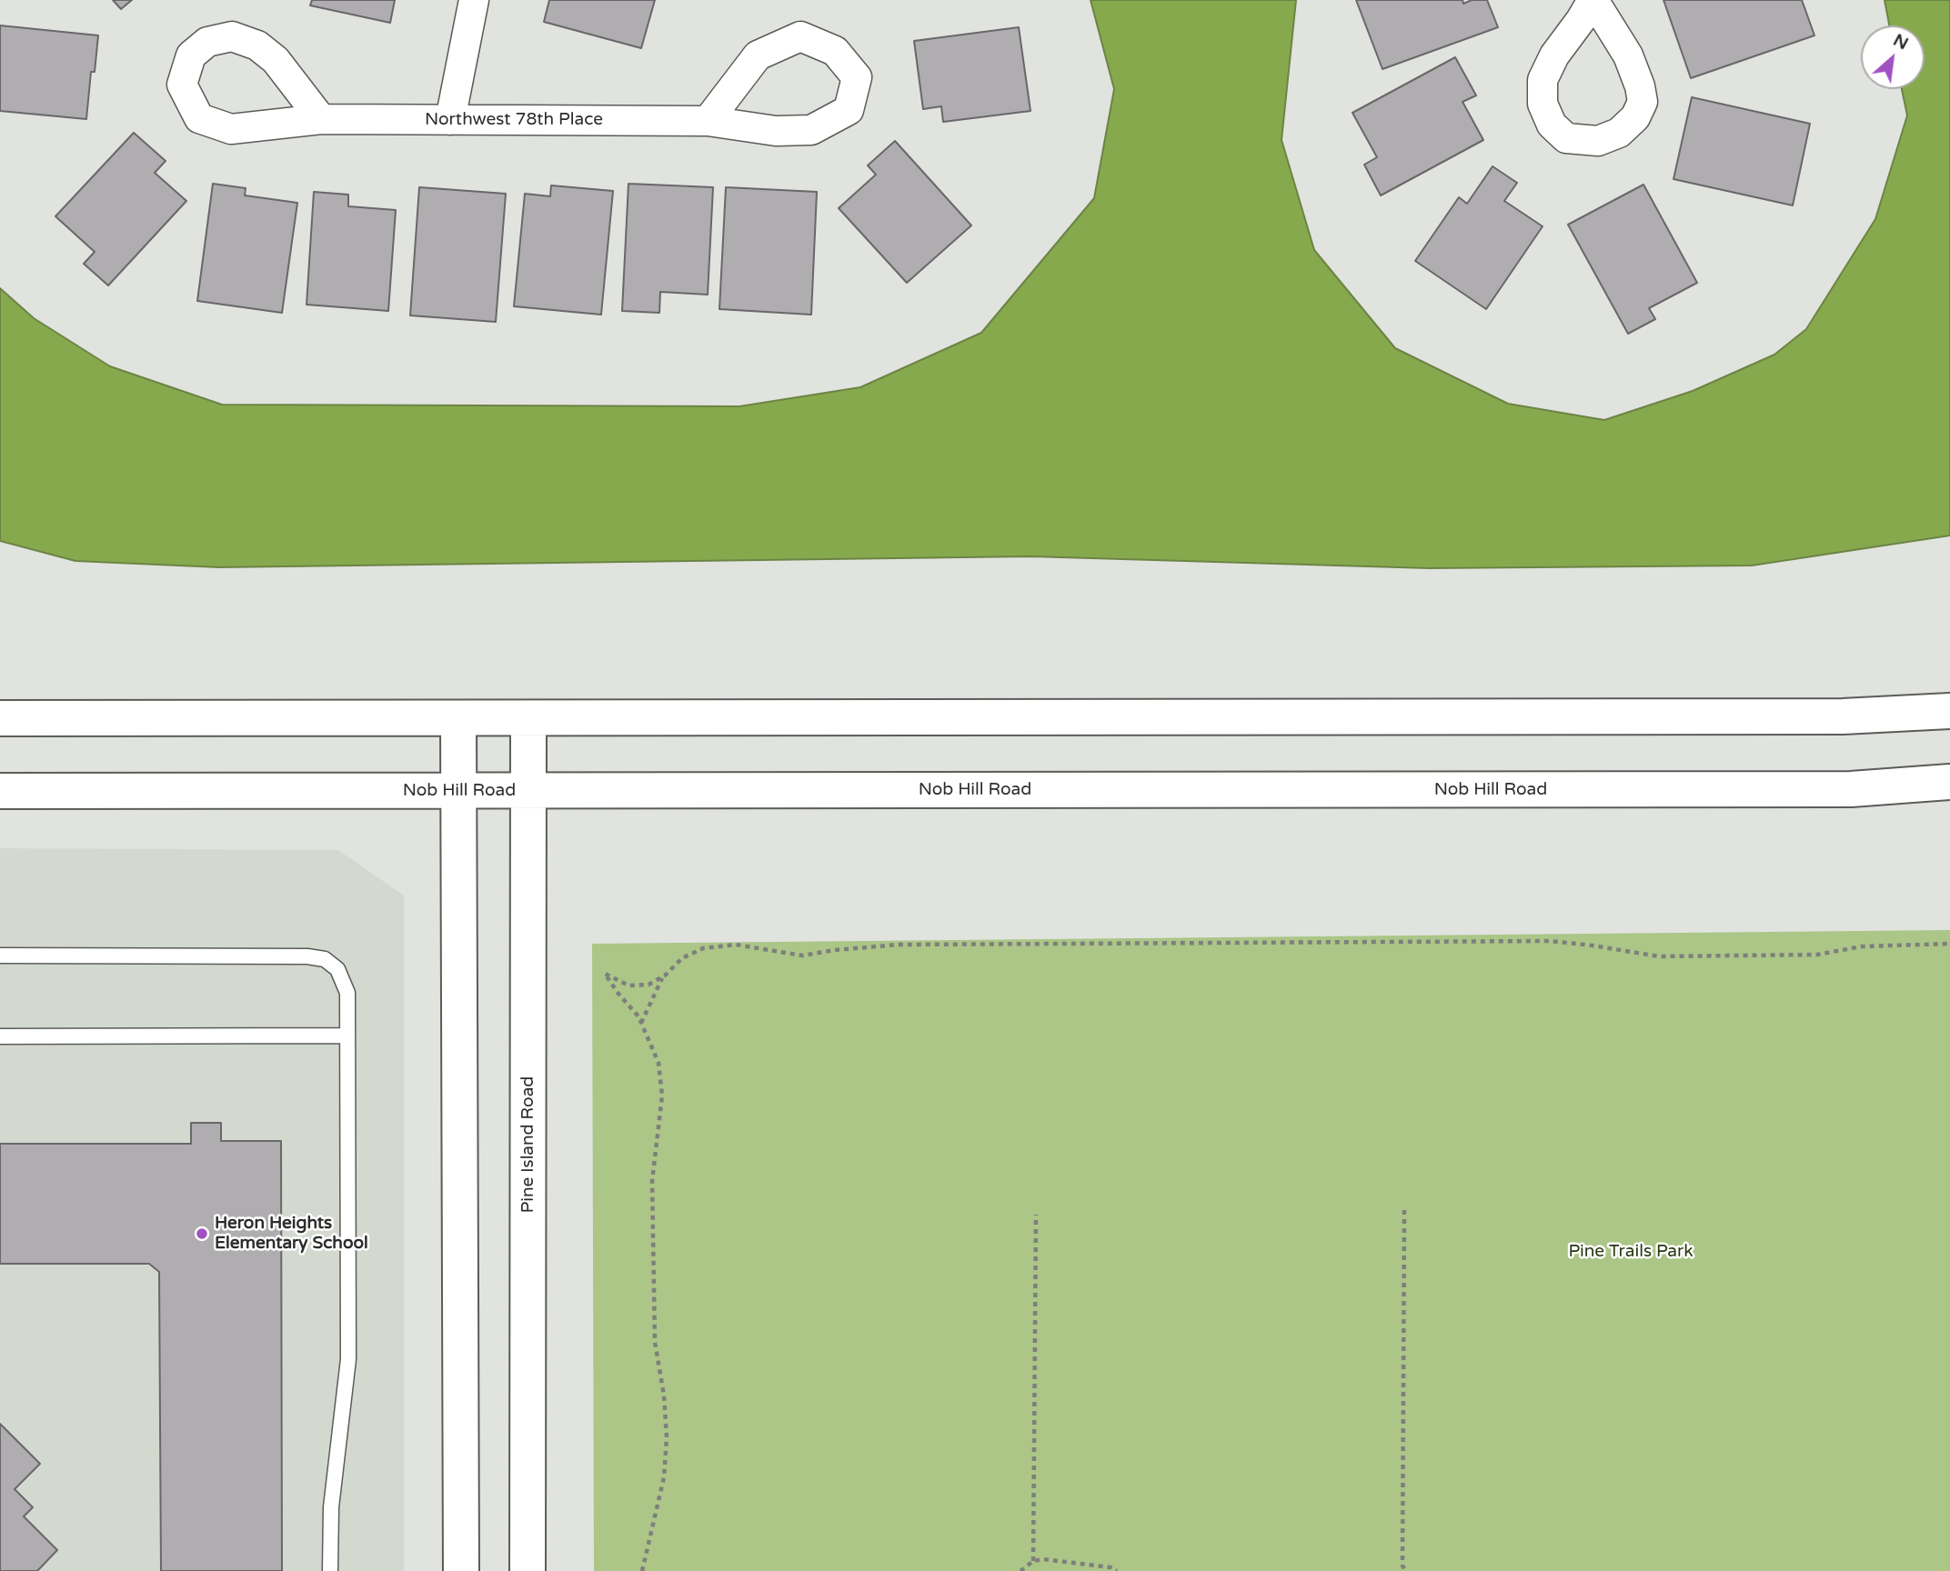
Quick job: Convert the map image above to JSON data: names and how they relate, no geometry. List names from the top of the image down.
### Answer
{
  "streets": {
    "main road": ["Nob Hill Road", "Pine Island Road"],
    "street": ["Northwest 78th Place"]
  },
  "crossings": [
    ["Nob Hill Road", "Pine Island Road"]
  ],
  "parks": ["Pine Trails Park"],
  "places": ["Heron Heights Elementary School"],
  "north": "top right"
}
